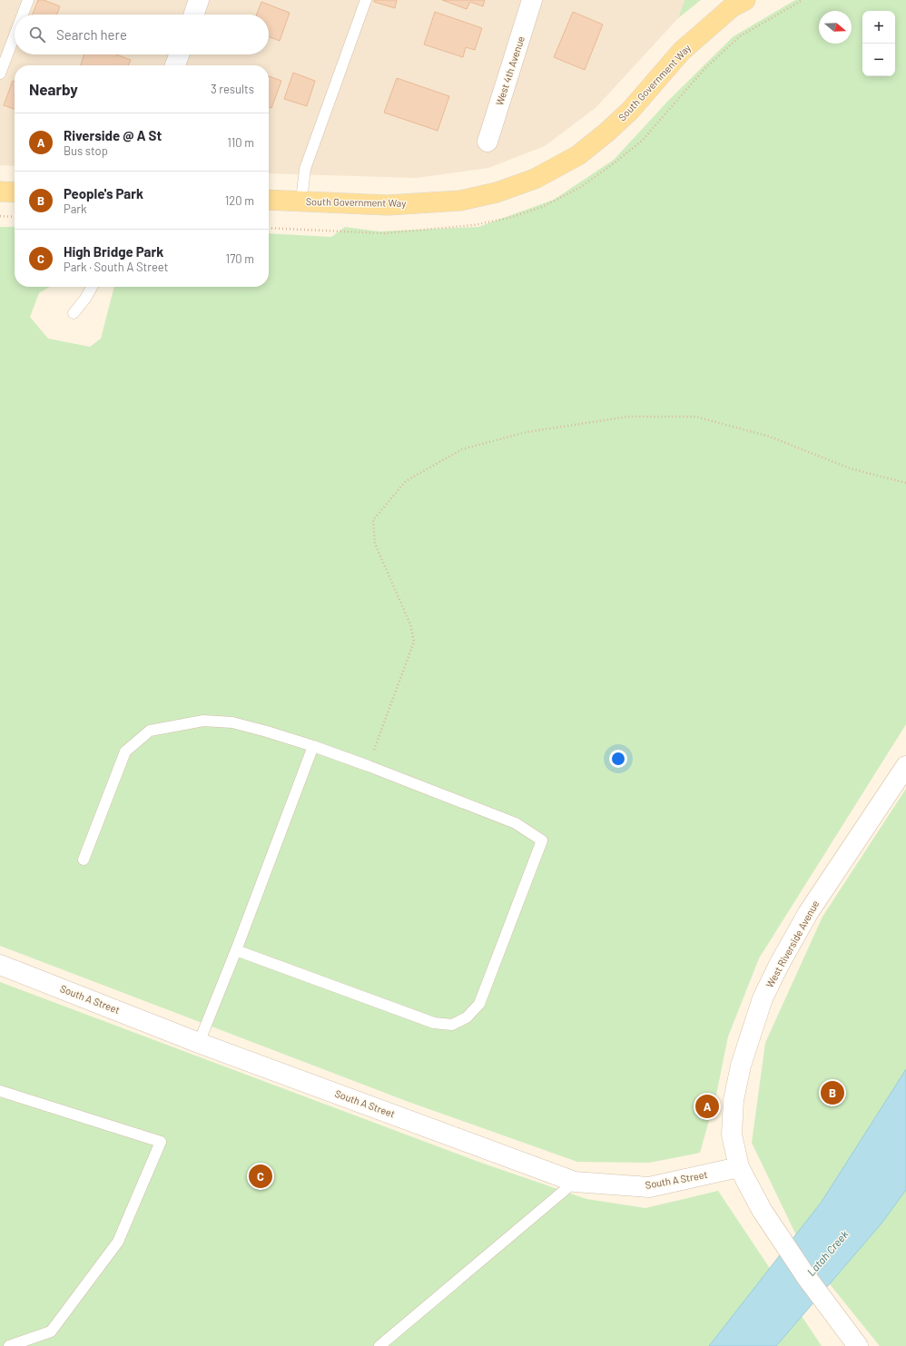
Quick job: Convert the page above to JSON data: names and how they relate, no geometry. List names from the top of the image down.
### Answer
{
  "streets": {
    "main road": ["South Government Way"],
    "street": ["West 4th Avenue", "West Riverside Avenue", "South A Street"]
  },
  "crossings": [
    ["West Riverside Avenue", "South A Street"]
  ],
  "water": ["Latah Creek"],
  "north": "right",
  "page": {
    "map_buttons": ["+", "−"],
    "search": "Search here",
    "heading": ["Nearby", "3 results"],
    "list": [
      {
        "mark": "A",
        "name": "Riverside @ A St",
        "note": "Bus stop",
        "value": "110 m"
      },
      {
        "mark": "B",
        "name": "People's Park",
        "note": "Park",
        "value": "120 m"
      },
      {
        "mark": "C",
        "name": "High Bridge Park",
        "note": "Park · South A Street",
        "value": "170 m"
      }
    ],
    "pins": ["B", "A", "C"]
  }
}
